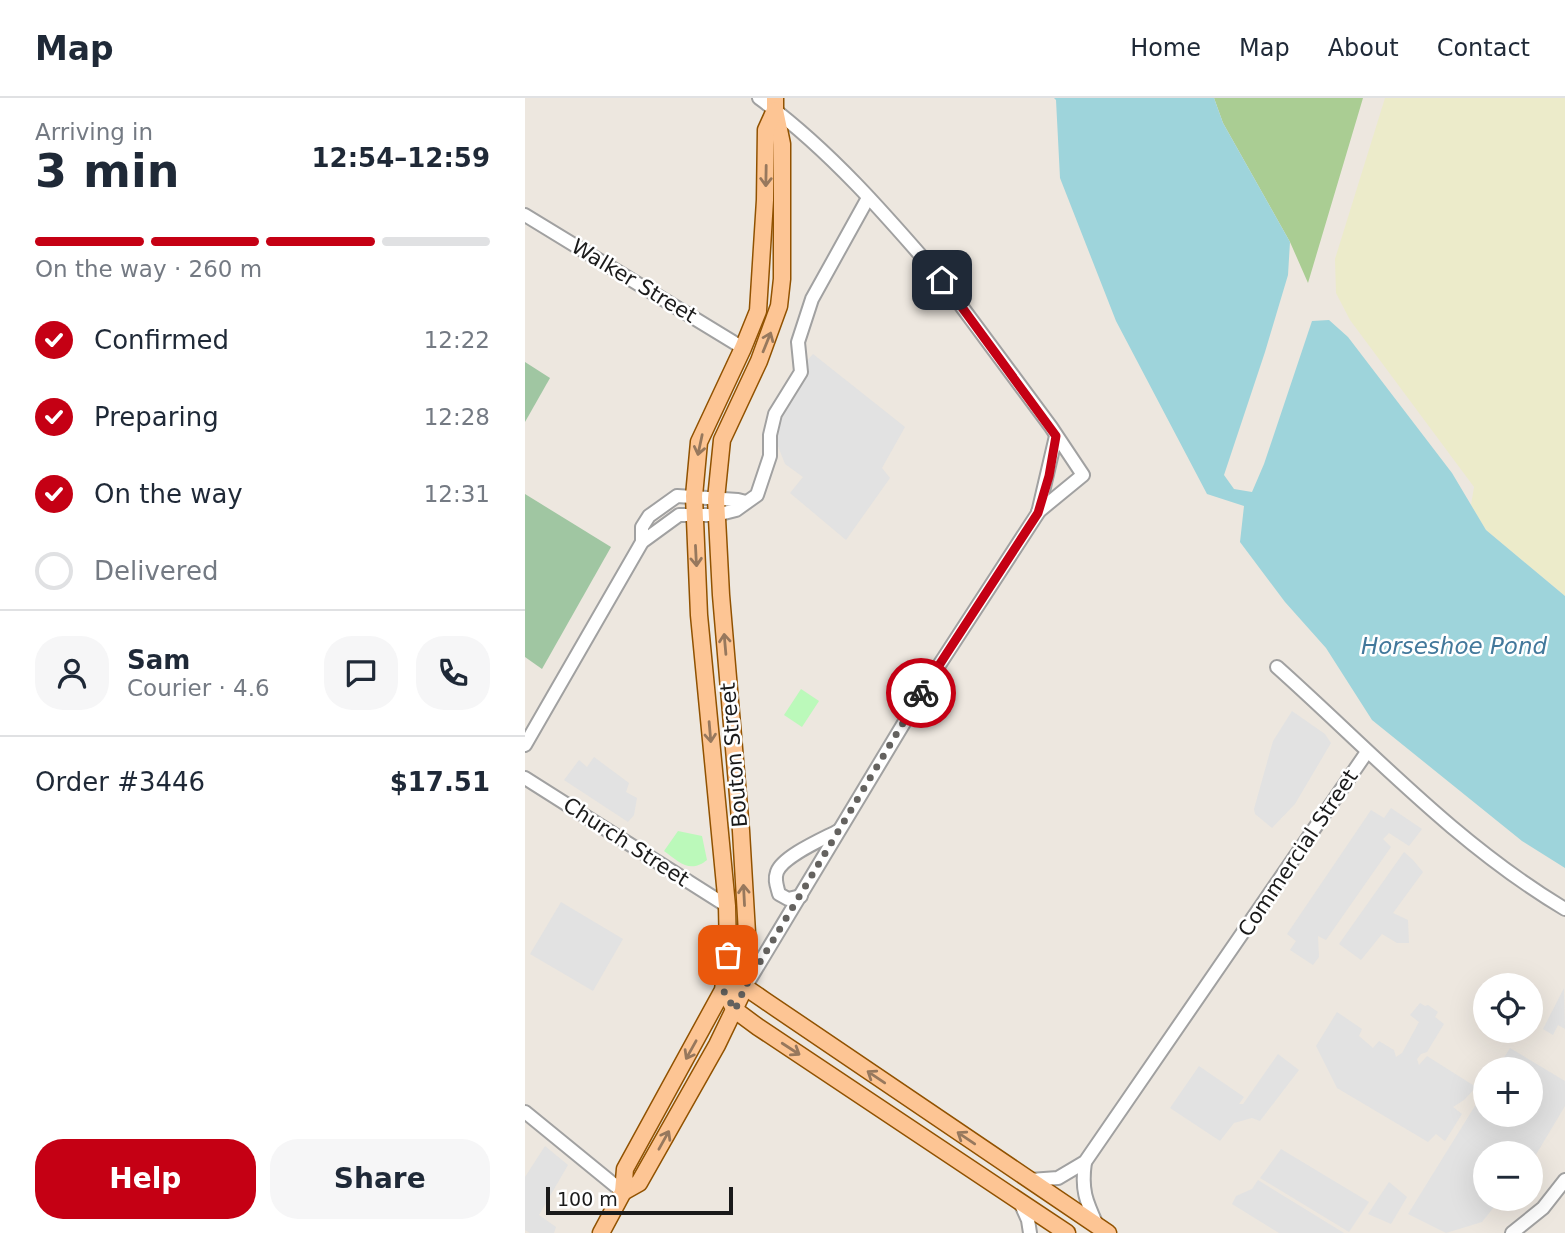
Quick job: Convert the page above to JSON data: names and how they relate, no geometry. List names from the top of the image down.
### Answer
{
  "streets": {
    "main road": ["Bouton Street"],
    "street": ["Walker Street", "Church Street", "Commercial Street"]
  },
  "crossings": [
    ["Walker Street", "Bouton Street"],
    ["Bouton Street", "Church Street"]
  ],
  "water": ["Horseshoe Pond"],
  "scale_bar": "100 m",
  "page": {
    "header": "Map",
    "nav": [
      "Home",
      "Map",
      "About",
      "Contact"
    ],
    "heading": ["3 min", "Arriving in", "12:54–12:59"],
    "panel": [
      "Sam",
      "Courier · 4.6",
      "Order #3446",
      "$17.51"
    ],
    "bar": "On the way · 260 m",
    "list": [
      ["Confirmed", "12:22"],
      ["Preparing", "12:28"],
      ["On the way", "12:31"],
      "Delivered"
    ],
    "map_buttons": ["+", "−"],
    "buttons": ["Help", "Share"],
    "scale": "100 m"
  }
}
